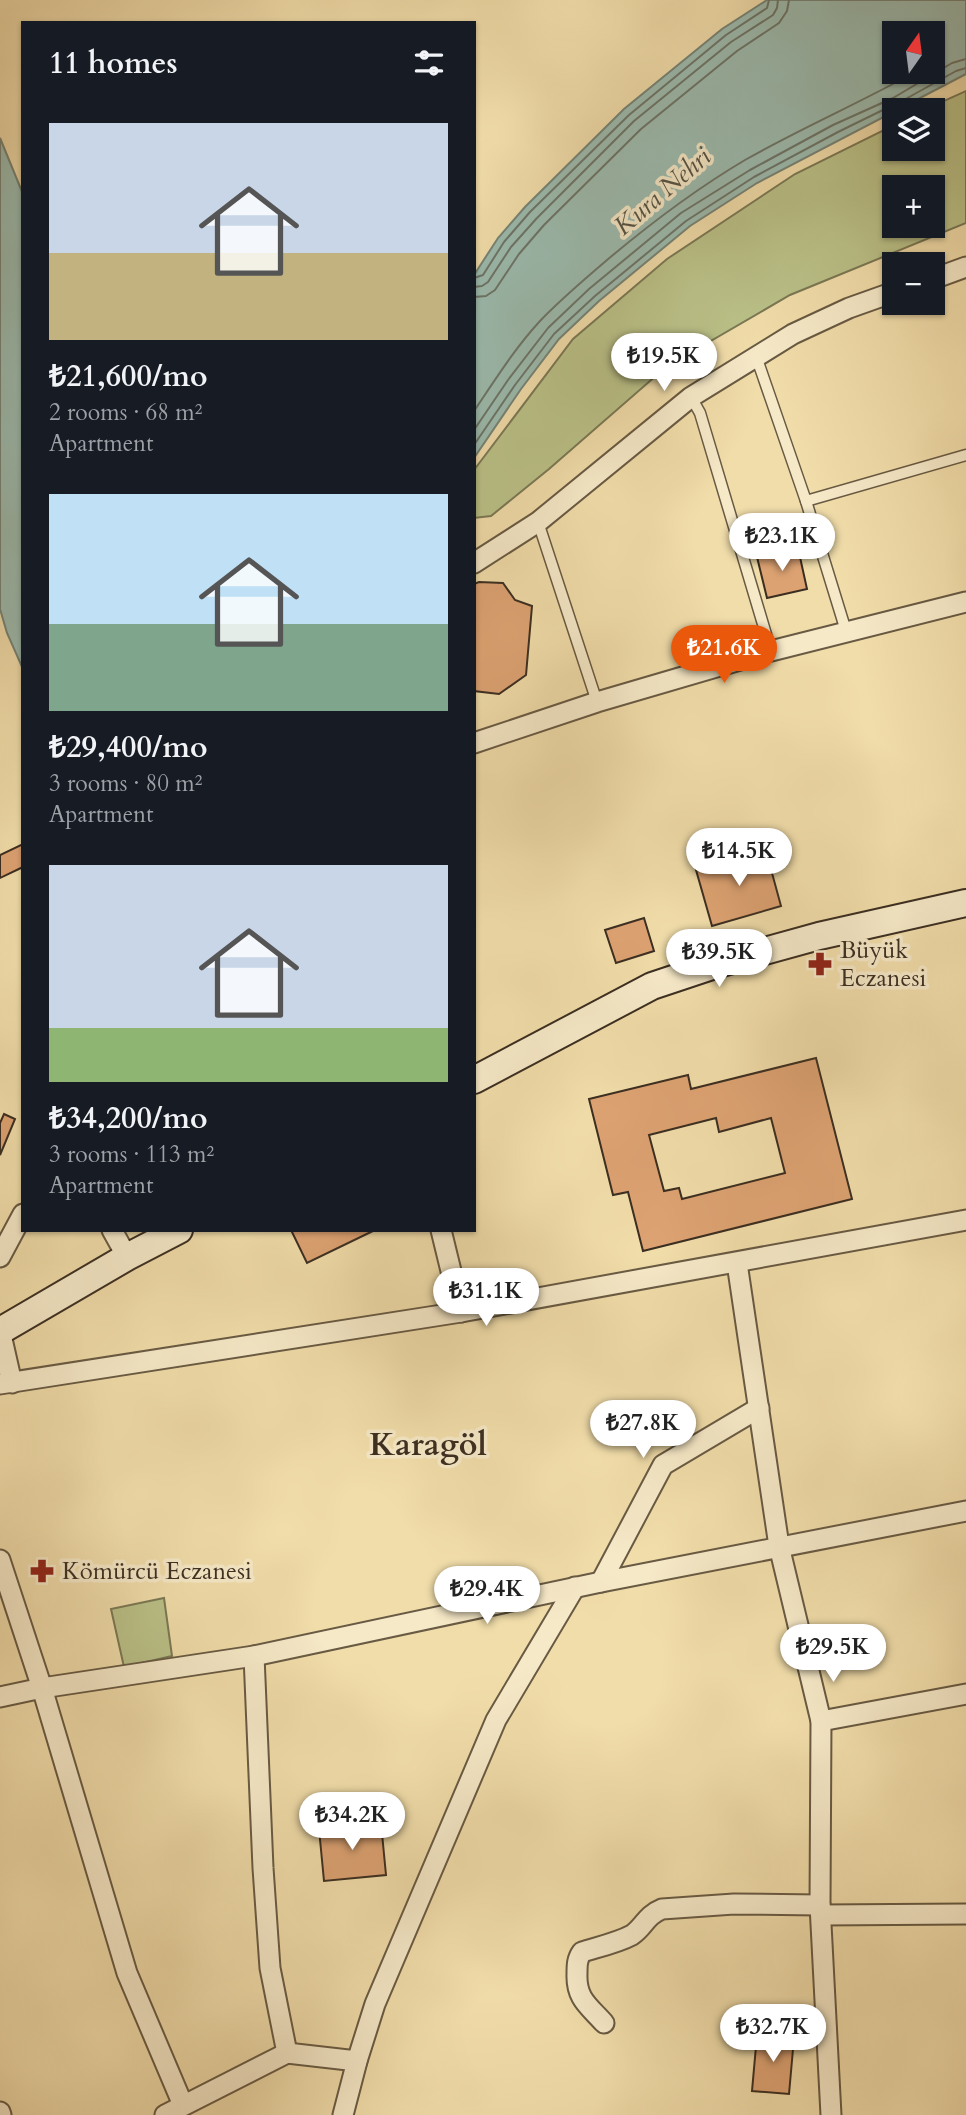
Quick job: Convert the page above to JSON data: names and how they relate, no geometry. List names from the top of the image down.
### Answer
{
  "districts": ["Karagöl"],
  "water": ["Kura Nehri"],
  "places": {
    "pharmacy": ["Büyük Eczanesi", "Kömürcü Eczanesi"]
  },
  "north": "top",
  "page": {
    "map_buttons": ["+", "−"],
    "heading": "11 homes",
    "list": [
      {
        "name": "₺21,600/mo",
        "note": "2 rooms · 68 m² · Apartment"
      },
      {
        "name": "₺29,400/mo",
        "note": "3 rooms · 80 m² · Apartment"
      },
      {
        "name": "₺34,200/mo",
        "note": "3 rooms · 113 m² · Apartment"
      }
    ],
    "price": [
      "₺19.5K",
      "₺23.1K",
      "₺21.6K",
      "₺14.5K",
      "₺39.5K",
      "₺31.1K",
      "₺27.8K",
      "₺29.4K",
      "₺29.5K",
      "₺34.2K",
      "₺32.7K"
    ]
  }
}
